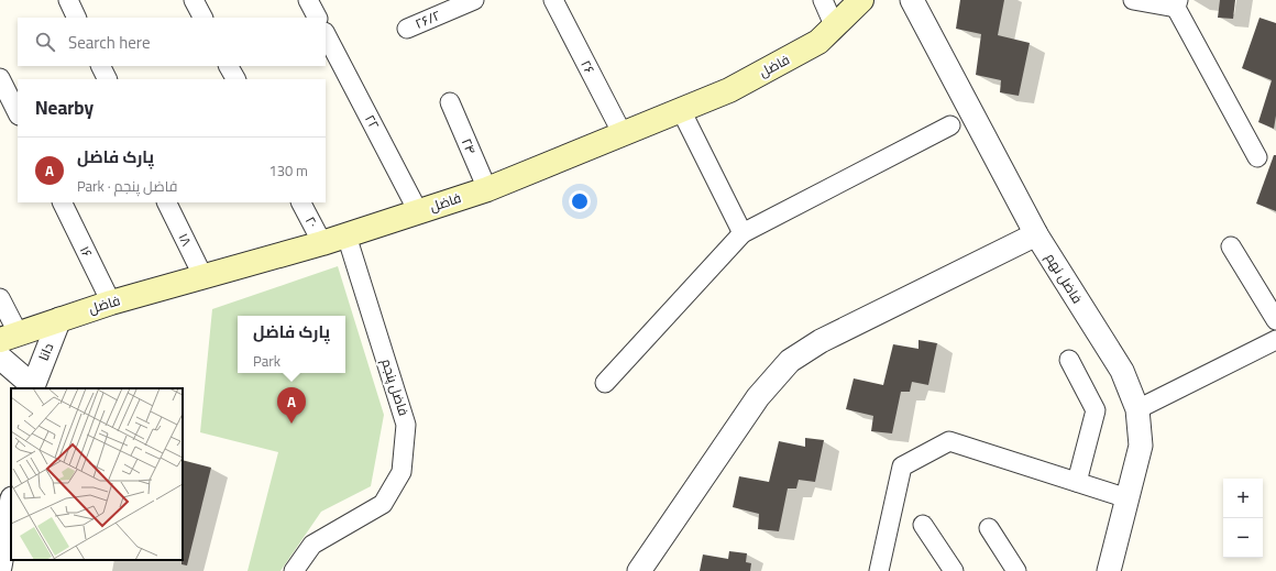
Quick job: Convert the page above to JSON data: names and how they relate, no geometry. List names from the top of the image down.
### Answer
{
  "streets": {
    "main road": ["فاضل"],
    "street": [
      "۲۶/۲",
      "۲۶",
      "۲۲",
      "۲۴",
      "۲۰",
      "۱۸",
      "۱۶",
      "فاضل نهم",
      "دانا",
      "فاضل پنجم"
    ]
  },
  "crossings": [
    ["فاضل", "۲۶"],
    ["فاضل", "۲۲"],
    ["فاضل", "۲۴"],
    ["فاضل", "۲۰"],
    ["فاضل", "۱۸"],
    ["فاضل", "۱۶"],
    ["فاضل", "دانا"],
    ["فاضل", "فاضل پنجم"]
  ],
  "page": {
    "search": "Search here",
    "heading": "Nearby",
    "list": [
      {
        "mark": "A",
        "name": "پارک فاضل",
        "note": "Park · فاضل پنجم",
        "value": "130 m"
      }
    ],
    "popup": ["پارک فاضل", "Park"],
    "pins": "A",
    "map_buttons": ["+", "−"]
  }
}
